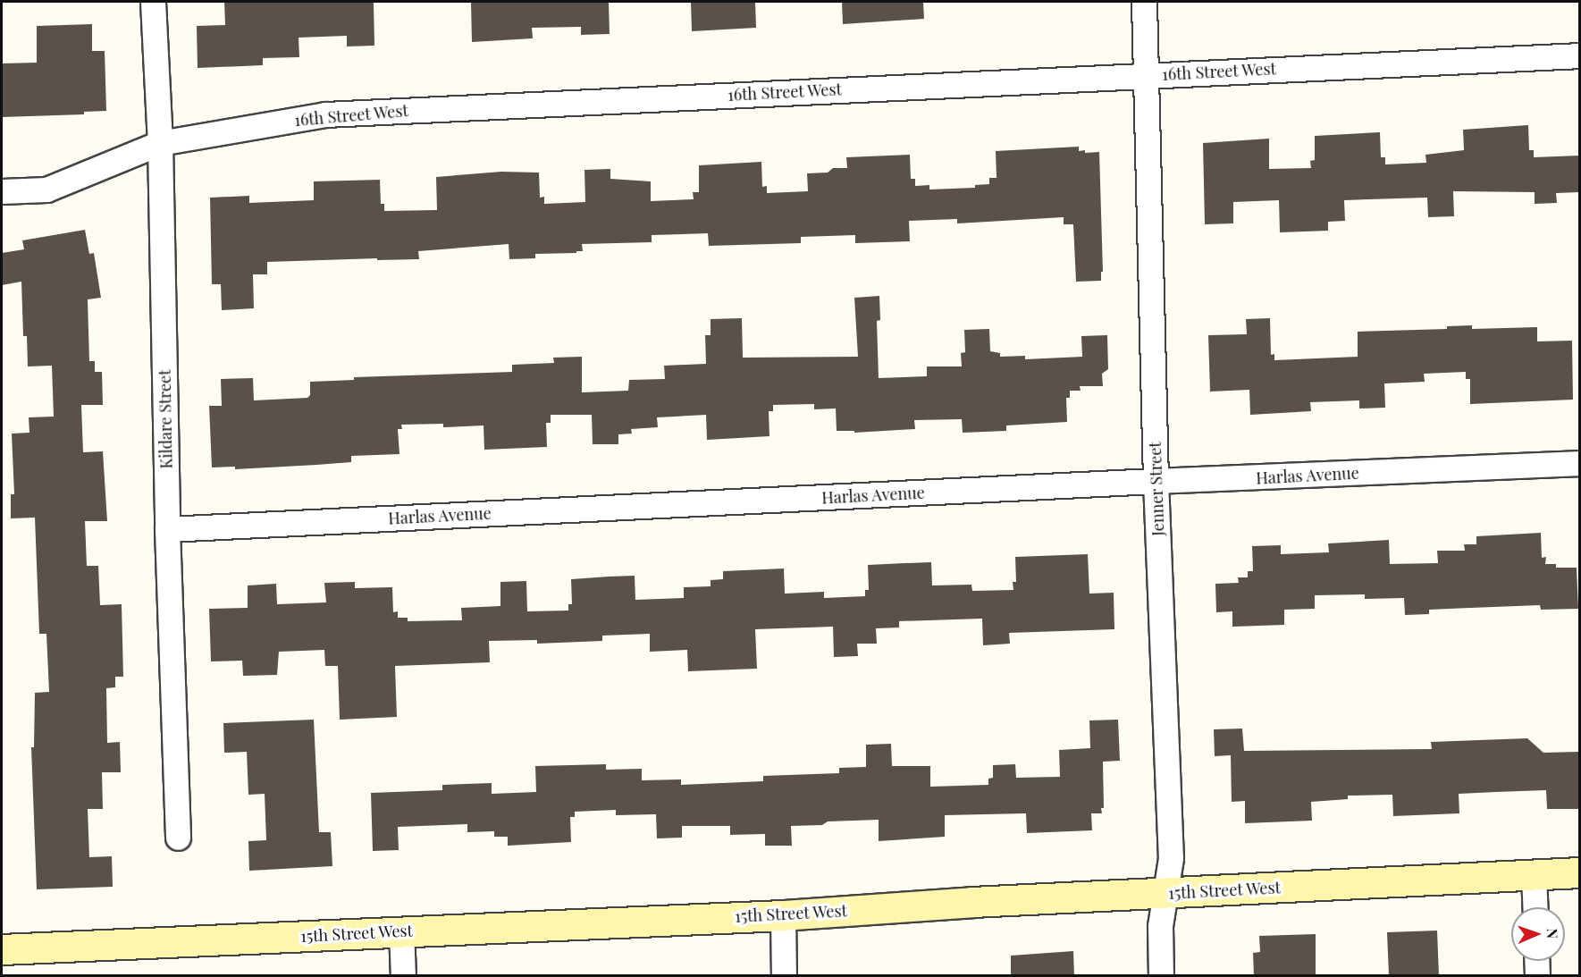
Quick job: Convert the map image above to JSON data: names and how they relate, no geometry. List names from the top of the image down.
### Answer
{
  "streets": {
    "street": [
      "16th Street West",
      "Kildare Street",
      "Harlas Avenue",
      "Jenner Street",
      "15th Street West"
    ]
  },
  "crossings": [
    ["16th Street West", "Kildare Street"],
    ["16th Street West", "Jenner Street"],
    ["Kildare Street", "Harlas Avenue"],
    ["Harlas Avenue", "Jenner Street"],
    ["Jenner Street", "15th Street West"]
  ],
  "north": "right"
}
